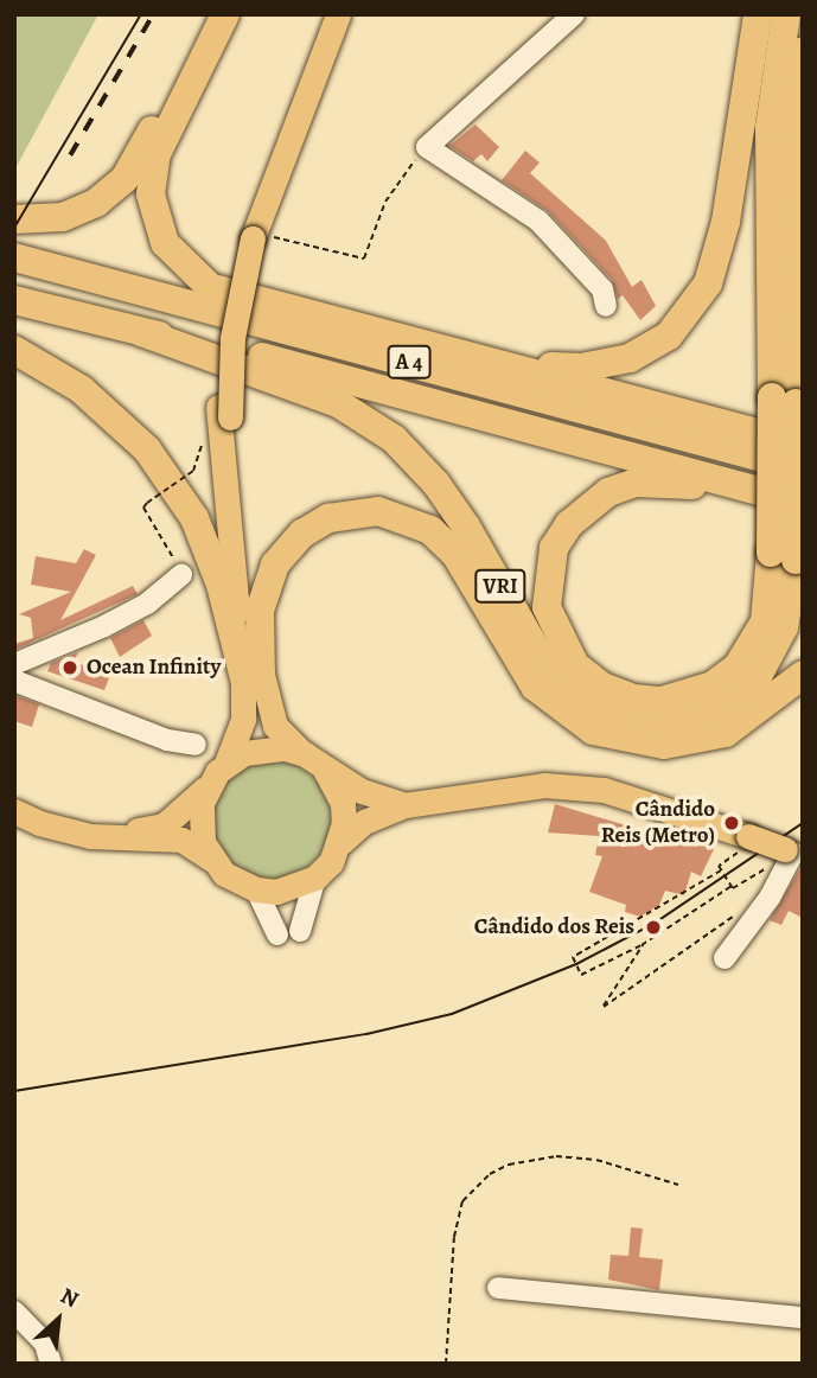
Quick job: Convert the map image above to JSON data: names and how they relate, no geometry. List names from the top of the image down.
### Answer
{
  "streets": {
    "highway": ["A 4", "VRI"]
  },
  "crossings": [
    ["A 4", "VRI"]
  ],
  "places": ["Ocean Infinity", "Cândido Reis (Metro)", "Cândido dos Reis"],
  "north": "top right"
}
